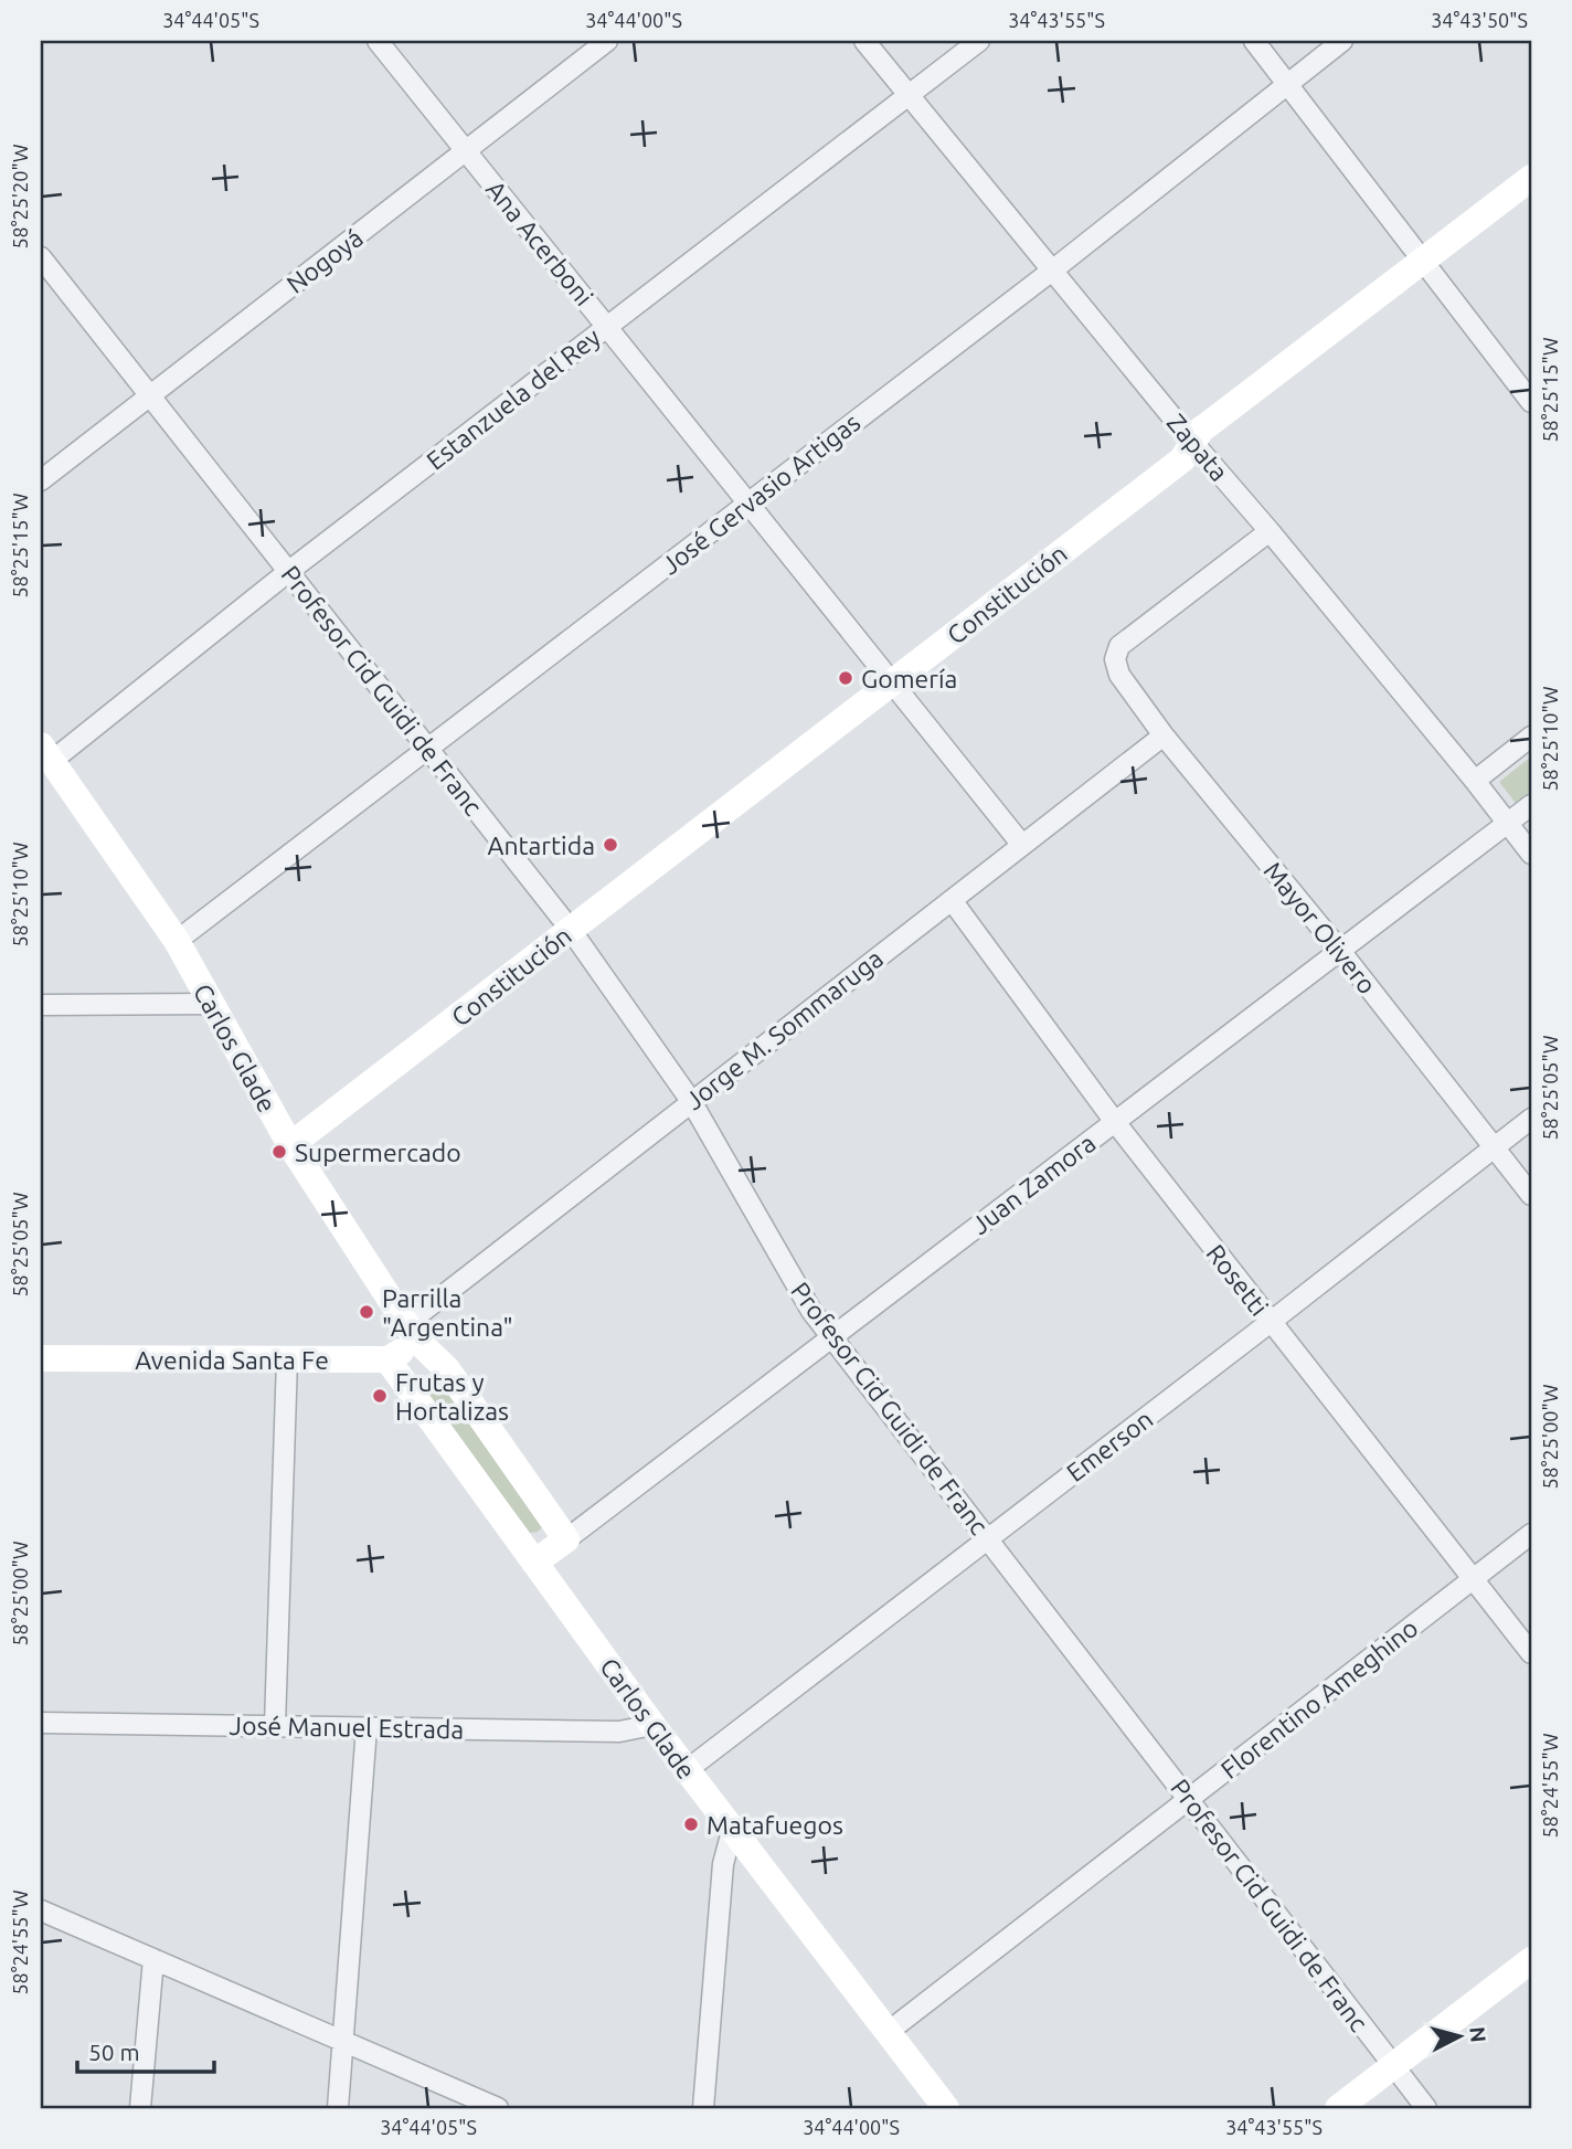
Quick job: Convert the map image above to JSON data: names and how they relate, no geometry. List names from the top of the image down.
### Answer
{
  "streets": {
    "street": [
      "Ana Acerboni",
      "Nogoyá",
      "Estanzuela del Rey",
      "Zapata",
      "José Gervasio Artigas",
      "Constitución",
      "Profesor Cid Guidi de Franc",
      "Mayor Olivero",
      "Jorge M. Sommaruga",
      "Carlos Glade",
      "Juan Zamora",
      "Rosetti",
      "Avenida Santa Fe",
      "Emerson",
      "Florentino Ameghino",
      "José Manuel Estrada"
    ]
  },
  "crossings": [
    ["Ana Acerboni", "Nogoyá"],
    ["Ana Acerboni", "Estanzuela del Rey"],
    ["Ana Acerboni", "José Gervasio Artigas"],
    ["Ana Acerboni", "Constitución"],
    ["Ana Acerboni", "Jorge M. Sommaruga"],
    ["Nogoyá", "Profesor Cid Guidi de Franc"],
    ["Estanzuela del Rey", "Zapata"],
    ["Estanzuela del Rey", "Profesor Cid Guidi de Franc"],
    ["Estanzuela del Rey", "Carlos Glade"],
    ["Zapata", "José Gervasio Artigas"],
    ["Zapata", "Constitución"],
    ["Zapata", "Mayor Olivero"],
    ["Zapata", "Juan Zamora"],
    ["José Gervasio Artigas", "Profesor Cid Guidi de Franc"],
    ["José Gervasio Artigas", "Carlos Glade"],
    ["Constitución", "Profesor Cid Guidi de Franc"],
    ["Constitución", "Carlos Glade"],
    ["Profesor Cid Guidi de Franc", "Jorge M. Sommaruga"],
    ["Profesor Cid Guidi de Franc", "Juan Zamora"],
    ["Profesor Cid Guidi de Franc", "Emerson"],
    ["Profesor Cid Guidi de Franc", "Florentino Ameghino"],
    ["Mayor Olivero", "Jorge M. Sommaruga"],
    ["Mayor Olivero", "Juan Zamora"],
    ["Mayor Olivero", "Emerson"],
    ["Jorge M. Sommaruga", "Carlos Glade"],
    ["Jorge M. Sommaruga", "Rosetti"],
    ["Carlos Glade", "Juan Zamora"],
    ["Carlos Glade", "Avenida Santa Fe"],
    ["Carlos Glade", "Emerson"],
    ["Carlos Glade", "Florentino Ameghino"],
    ["Carlos Glade", "José Manuel Estrada"],
    ["Juan Zamora", "Rosetti"],
    ["Rosetti", "Emerson"],
    ["Rosetti", "Florentino Ameghino"]
  ],
  "places": [
    "Gomería",
    "Antartida",
    "Supermercado",
    "Parrilla \"Argentina\"",
    "Frutas y Hortalizas",
    "Matafuegos"
  ],
  "scale_bar": "50 m",
  "north": "right",
  "coordinates": [
    "34°44'05\"S",
    "34°44'00\"S",
    "34°43'55\"S",
    "34°43'50\"S",
    "58°25'20\"W",
    "58°25'15\"W",
    "58°25'10\"W",
    "58°25'05\"W",
    "58°25'00\"W",
    "58°24'55\"W"
  ]
}
